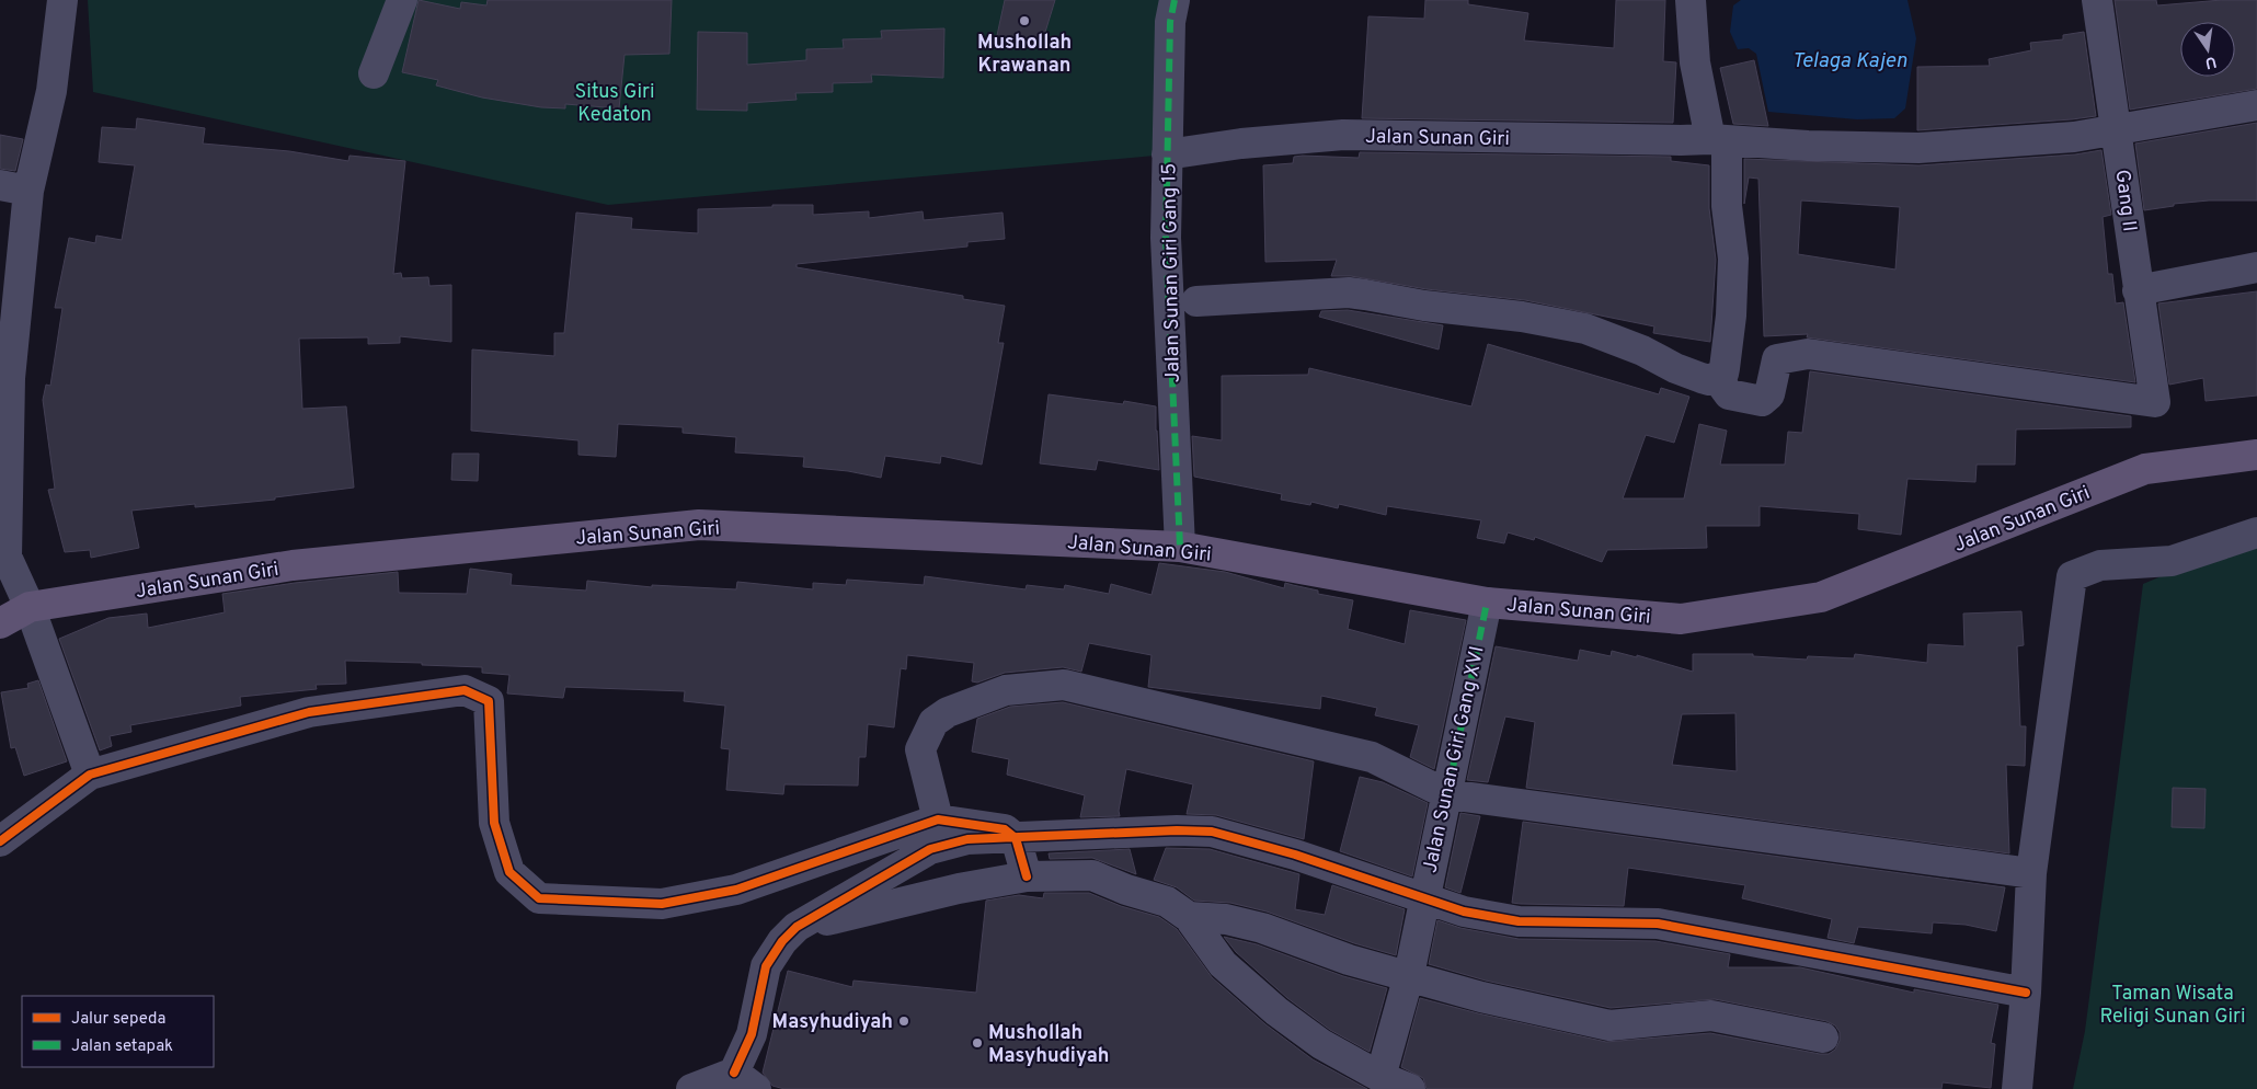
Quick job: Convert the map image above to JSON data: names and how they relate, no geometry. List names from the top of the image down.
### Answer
{
  "streets": {
    "main road": ["Jalan Sunan Giri"],
    "street": ["Gang II", "Jalan Sunan Giri Gang 15", "Jalan Sunan Giri Gang XVI"]
  },
  "crossings": [
    ["Jalan Sunan Giri", "Gang II"],
    ["Jalan Sunan Giri", "Jalan Sunan Giri Gang 15"],
    ["Jalan Sunan Giri", "Jalan Sunan Giri Gang XVI"]
  ],
  "water": ["Telaga Kajen"],
  "parks": ["Situs Giri Kedaton", "Taman Wisata Religi Sunan Giri"],
  "places": ["Mushollah Krawanan", "Masyhudiyah", "Mushollah Masyhudiyah"],
  "legend": ["Jalur sepeda", "Jalan setapak"],
  "north": "bottom"
}
